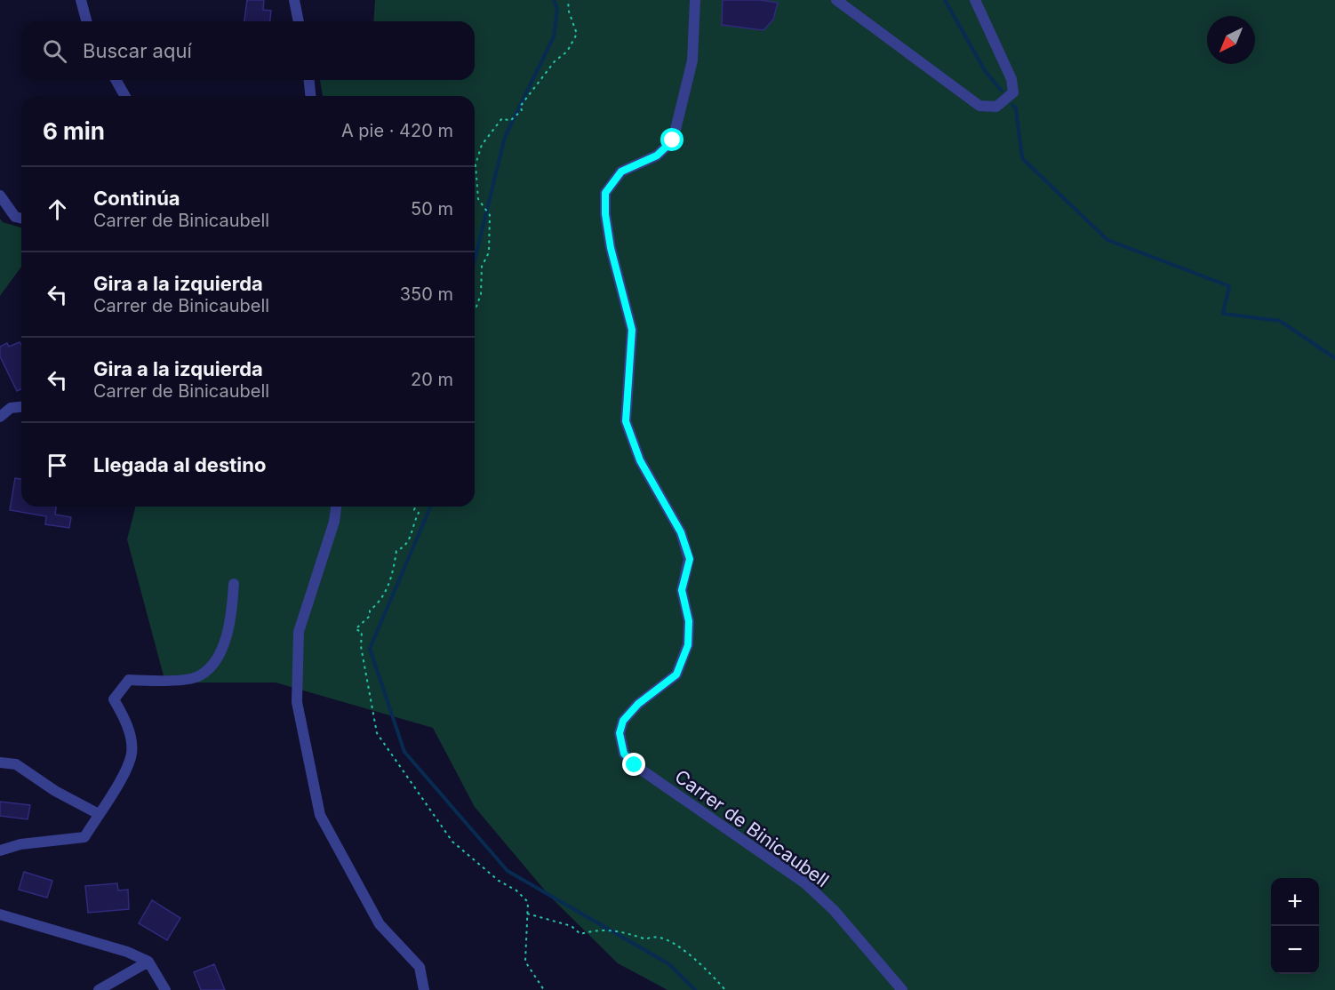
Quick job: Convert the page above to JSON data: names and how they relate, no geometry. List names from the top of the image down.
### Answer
{
  "streets": {
    "street": ["Carrer de Binicaubell"]
  },
  "north": "bottom left",
  "page": {
    "search": "Buscar aquí",
    "heading": ["6 min", "A pie · 420 m"],
    "list": [
      ["Continúa", "Carrer de Binicaubell", "50 m"],
      ["Gira a la izquierda", "Carrer de Binicaubell", "350 m"],
      ["Gira a la izquierda", "Carrer de Binicaubell", "20 m"],
      "Llegada al destino"
    ],
    "map_buttons": ["+", "−"]
  }
}
